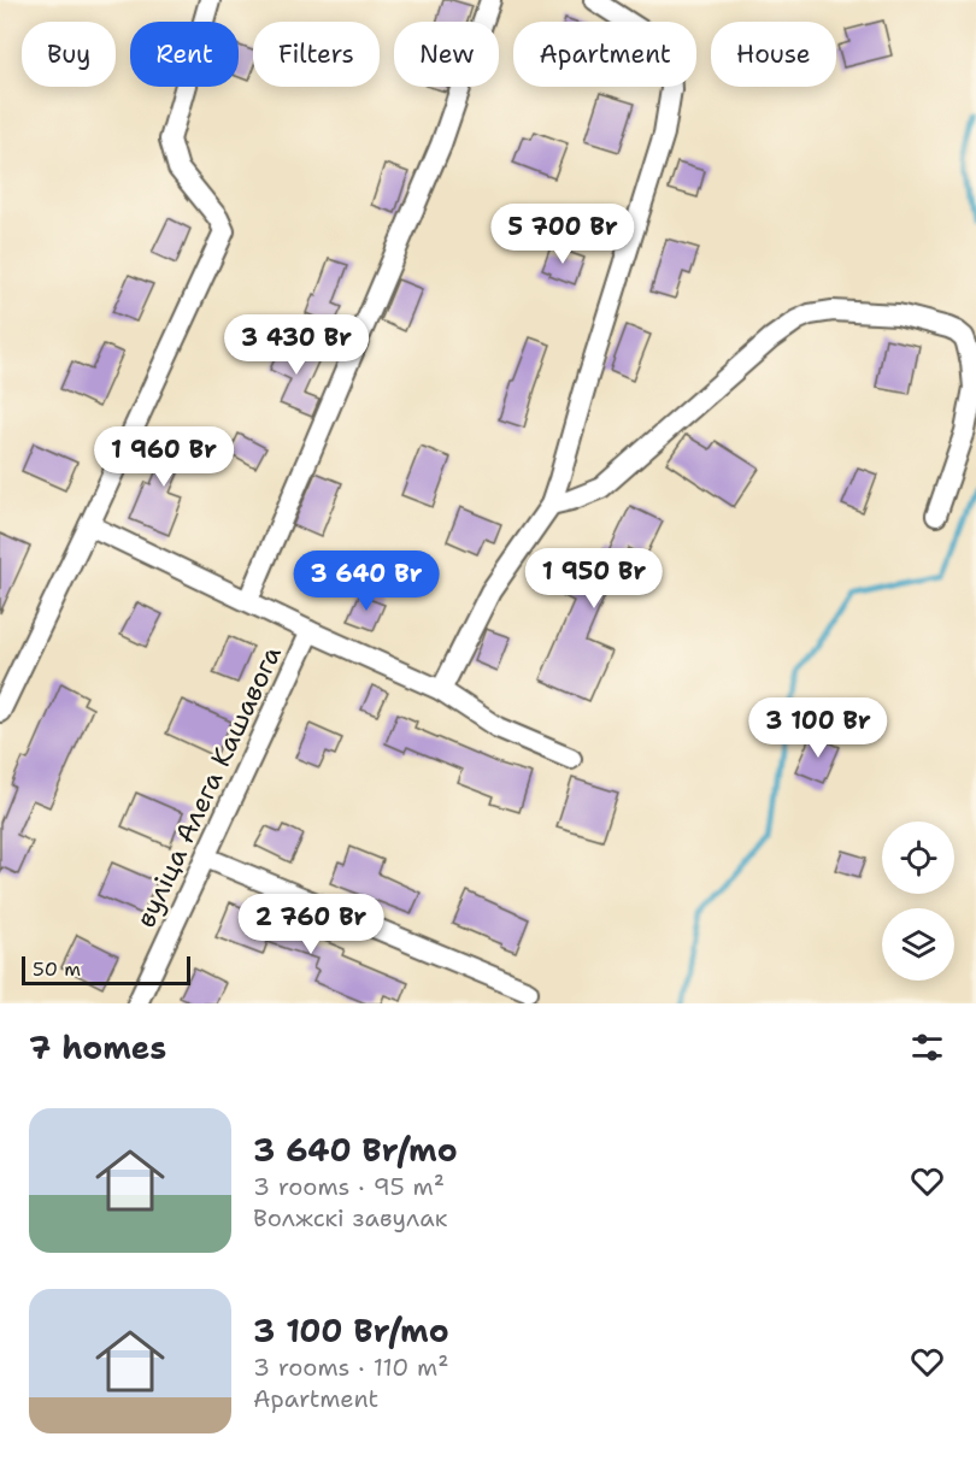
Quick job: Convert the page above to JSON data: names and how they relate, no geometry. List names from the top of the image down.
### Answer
{
  "streets": {
    "street": ["вуліца Алега Кашавога"]
  },
  "scale_bar": "50 m",
  "page": {
    "chip": [
      "Buy",
      "Rent",
      "Filters",
      "New",
      "Apartment",
      "House"
    ],
    "price": [
      "5 700 Br",
      "3 430 Br",
      "1 960 Br",
      "1 950 Br",
      "3 640 Br",
      "3 100 Br",
      "2 760 Br"
    ],
    "scale": "50 m",
    "heading": "7 homes",
    "list": [
      {
        "name": "3 640 Br/mo",
        "note": "3 rooms · 95 m² · Волжскі завулак"
      },
      {
        "name": "3 100 Br/mo",
        "note": "3 rooms · 110 m² · Apartment"
      }
    ]
  }
}
